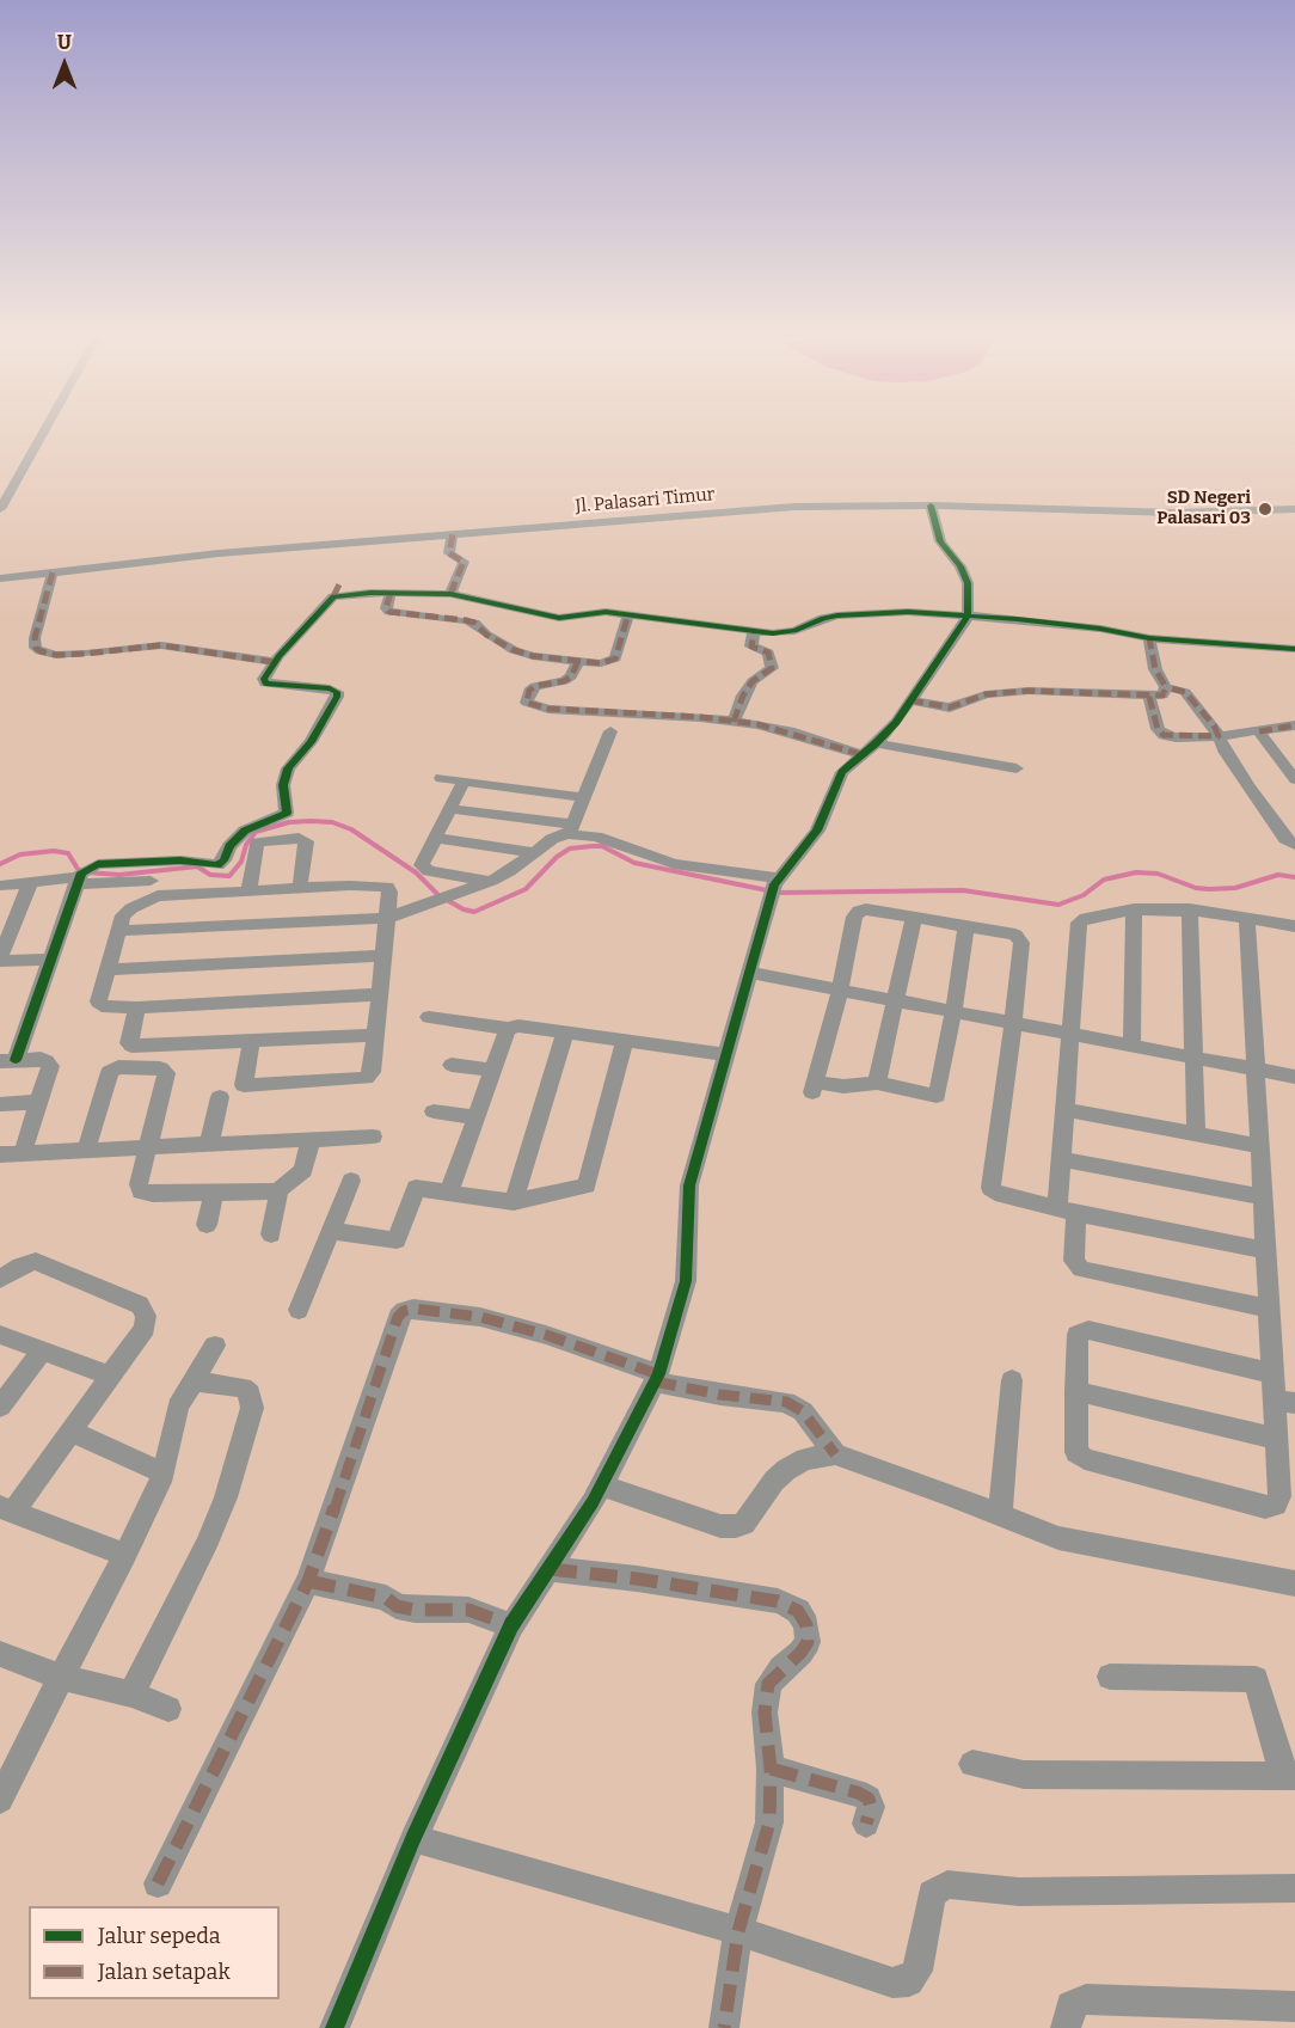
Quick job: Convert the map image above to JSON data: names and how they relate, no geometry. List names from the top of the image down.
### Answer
{
  "streets": {
    "street": ["Jl. Palasari Timur"]
  },
  "places": ["SD Negeri Palasari 03"],
  "legend": ["Jalur sepeda", "Jalan setapak"],
  "north": "top"
}
